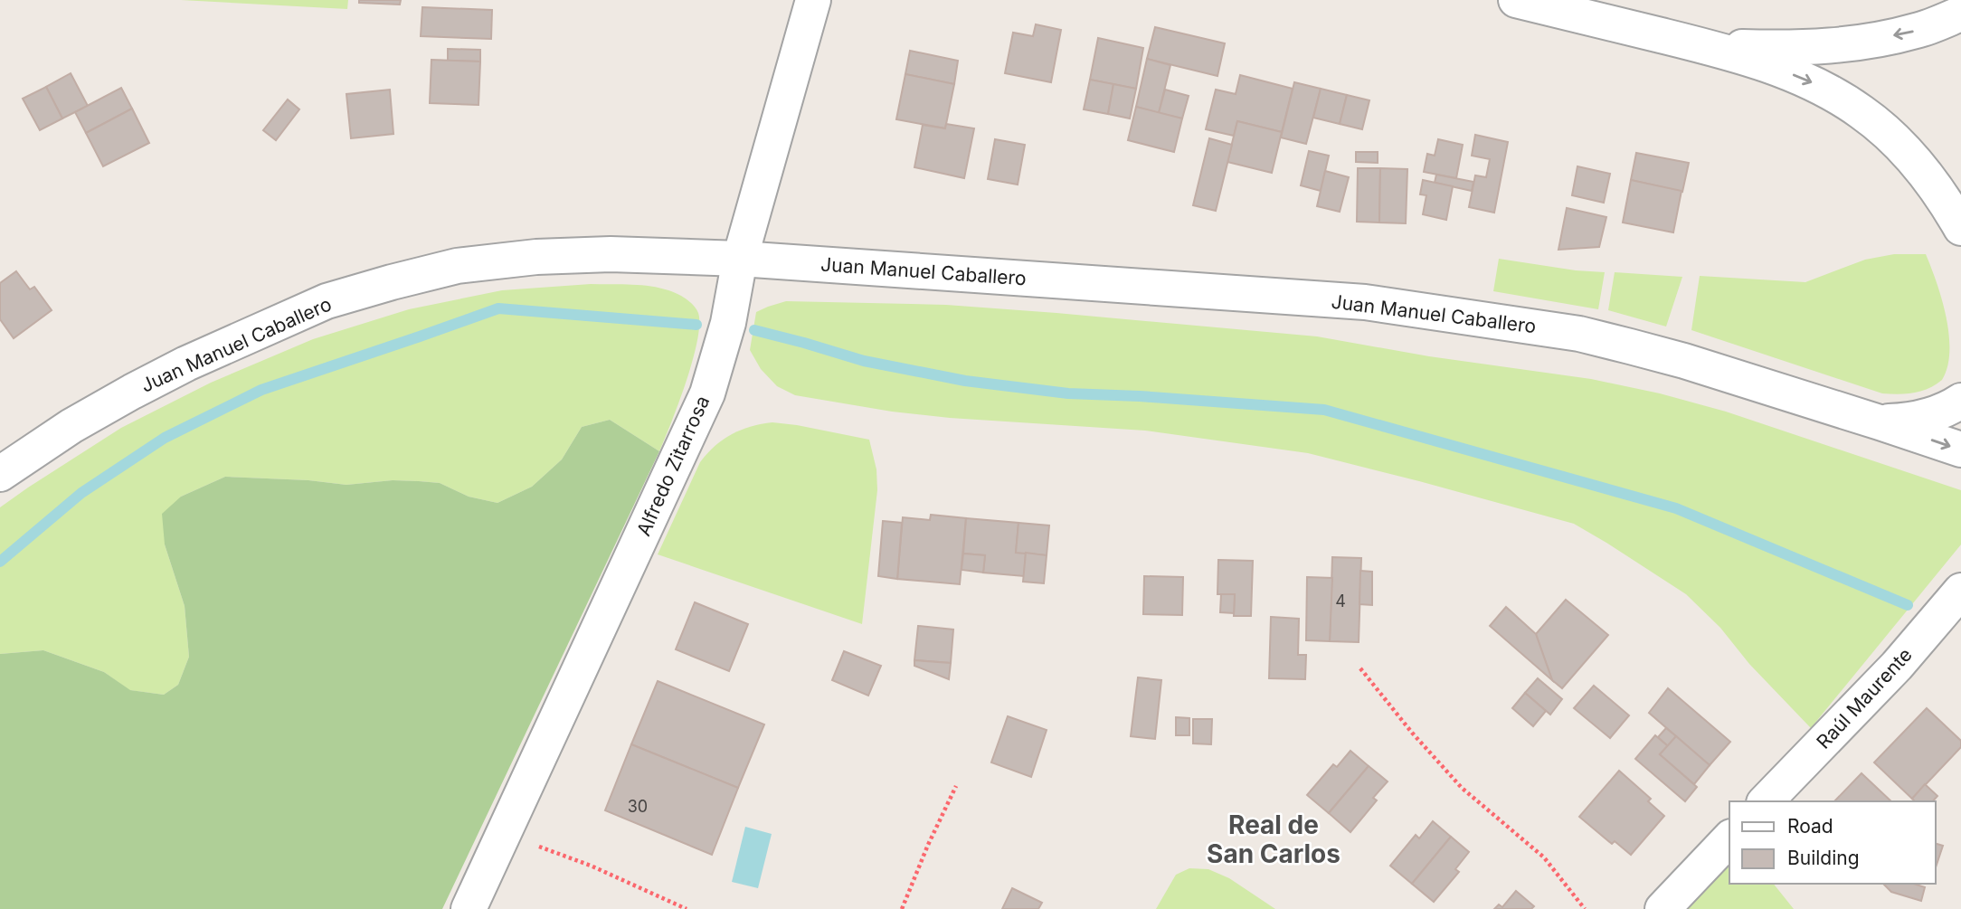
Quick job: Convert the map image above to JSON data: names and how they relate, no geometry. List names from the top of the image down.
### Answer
{
  "streets": {
    "street": ["Juan Manuel Caballero", "Alfredo Zitarrosa", "Raúl Maurente"]
  },
  "crossings": [
    ["Juan Manuel Caballero", "Alfredo Zitarrosa"]
  ],
  "districts": ["Real de San Carlos"],
  "house_numbers": ["4", "30"],
  "legend": ["Road", "Building"]
}
